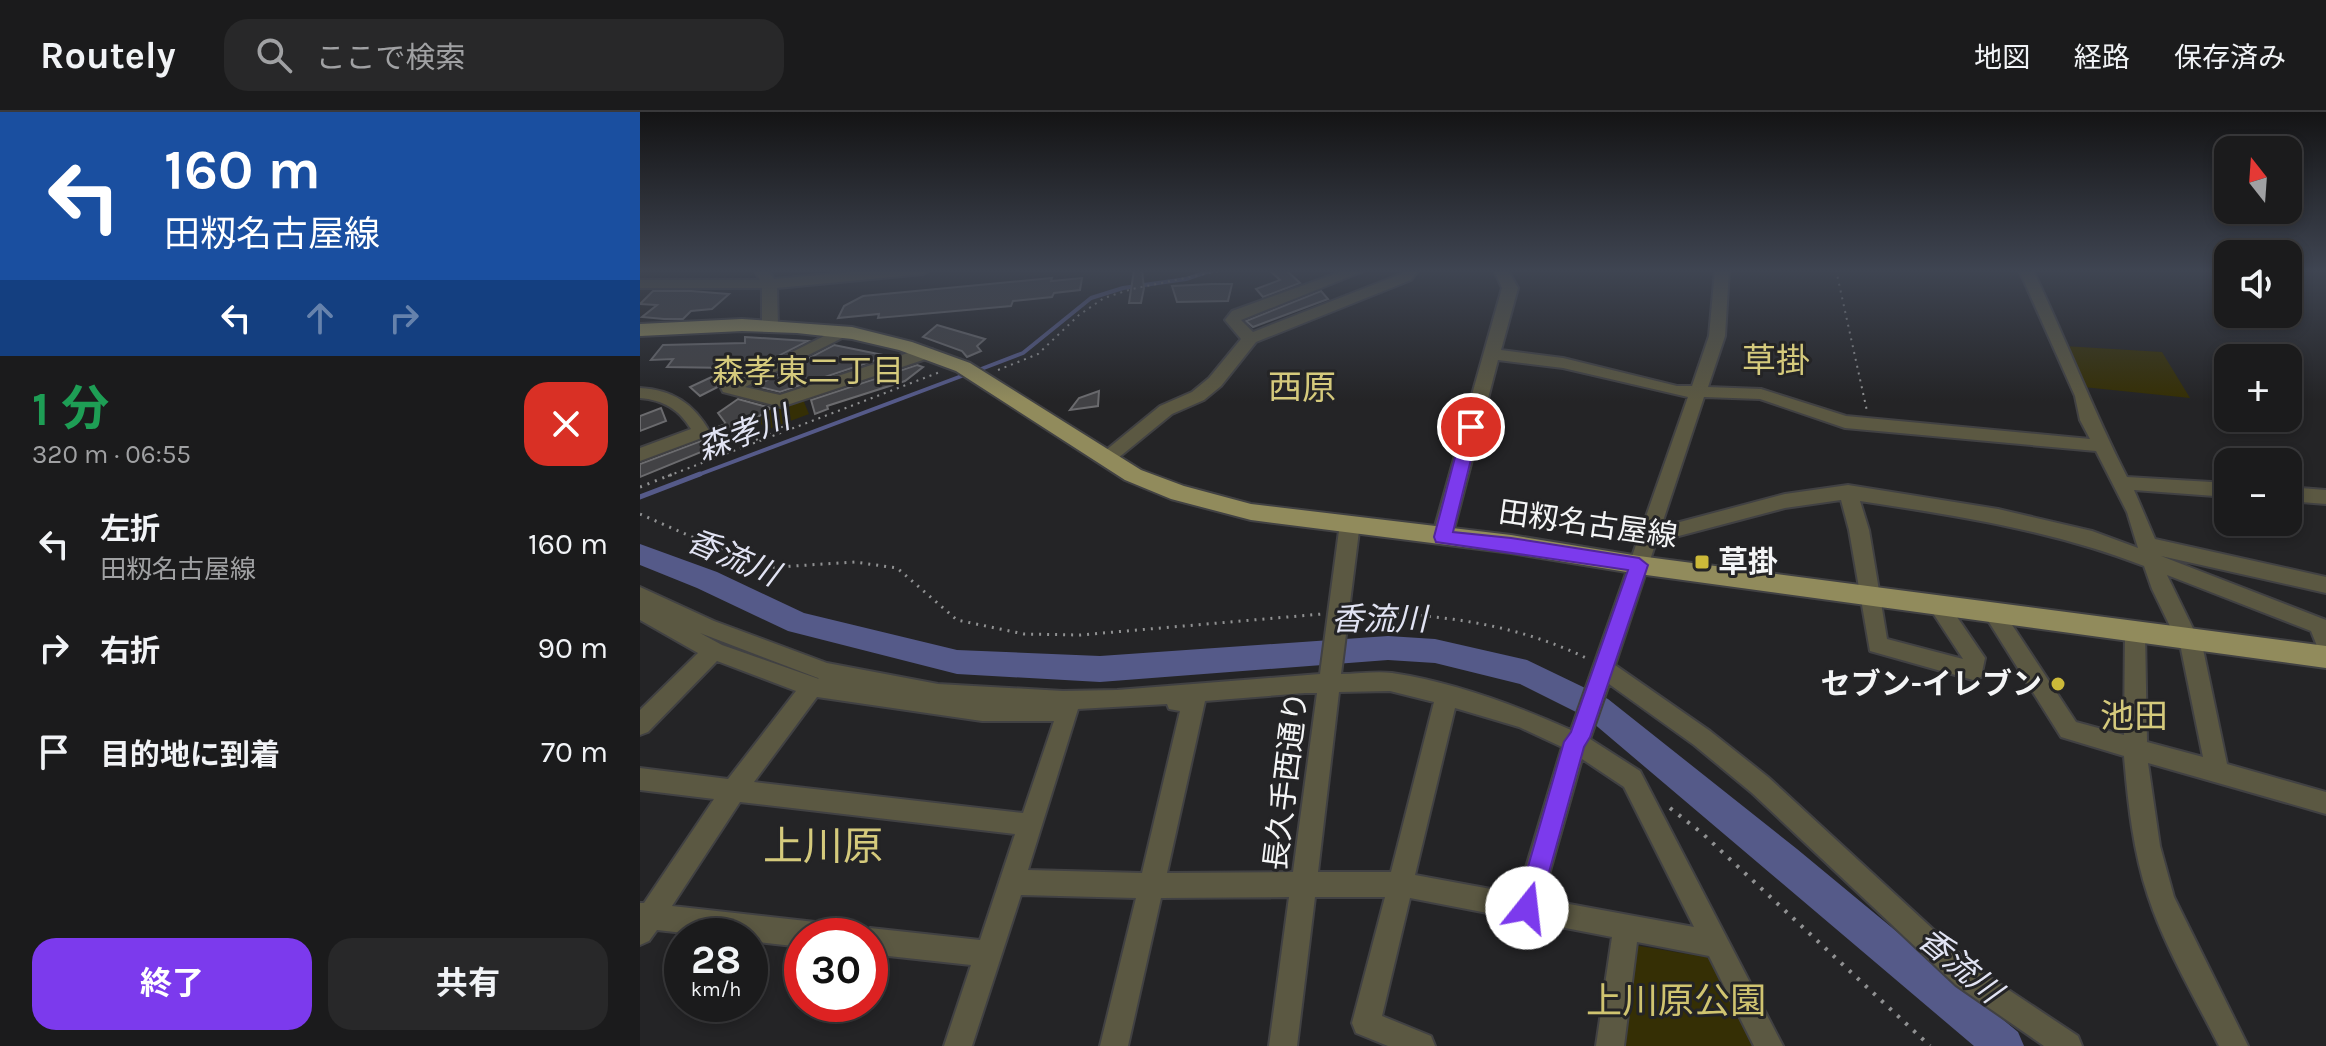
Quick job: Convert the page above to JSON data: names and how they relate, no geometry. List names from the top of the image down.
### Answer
{
  "streets": {
    "main road": ["田籾名古屋線"],
    "street": ["長久手西通り"]
  },
  "crossings": [
    ["田籾名古屋線", "長久手西通り"]
  ],
  "districts": [
    "草掛",
    "森孝東二丁目",
    "西原",
    "池田",
    "上川原"
  ],
  "water": ["森孝川", "香流川"],
  "parks": ["上川原公園"],
  "places": {
    "transit": ["草掛"],
    "other": ["セブン-イレブン"]
  },
  "north": "top",
  "page": {
    "header": "Routely",
    "search": "ここで検索",
    "nav": ["地図", "経路", "保存済み"],
    "turn": ["160 m", "田籾名古屋線"],
    "map_buttons": ["+", "−"],
    "heading": ["1 分", "320 m · 06:55"],
    "list": [
      {
        "name": "左折",
        "note": "田籾名古屋線",
        "value": "160 m"
      },
      {
        "name": "右折",
        "value": "90 m"
      },
      {
        "name": "目的地に到着",
        "value": "70 m"
      }
    ],
    "speed": "28 km/h",
    "limit": "30",
    "buttons": ["終了", "共有"]
  }
}
